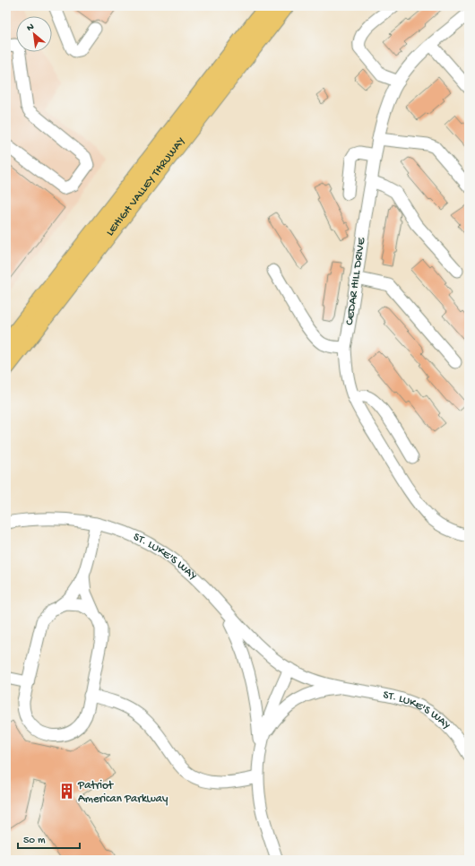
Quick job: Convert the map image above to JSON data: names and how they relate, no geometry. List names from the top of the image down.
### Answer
{
  "streets": {
    "highway": ["LEHIGH VALLEY THRUWAY"],
    "street": ["CEDAR HILL DRIVE", "ST. LUKE'S WAY"]
  },
  "places": {
    "building": ["Patriot American Parkway"]
  },
  "scale_bar": "50 m",
  "north": "top left"
}
